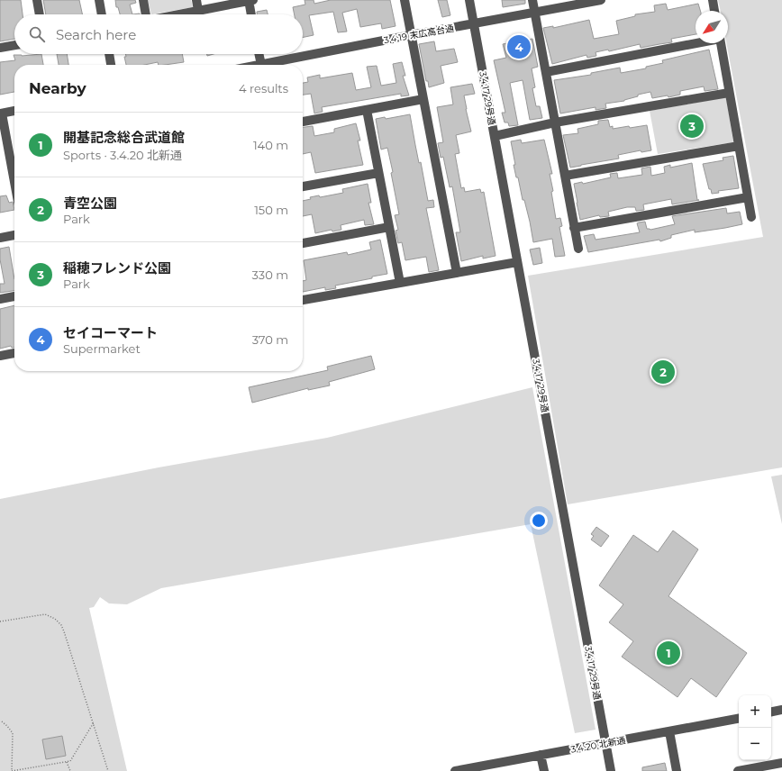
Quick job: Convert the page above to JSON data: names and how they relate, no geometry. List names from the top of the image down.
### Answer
{
  "streets": {
    "street": ["3.4.19 末広高台通", "3.4.17 29号通", "3.4.20 北新通"]
  },
  "crossings": [
    ["3.4.19 末広高台通", "3.4.17 29号通"],
    ["3.4.17 29号通", "3.4.20 北新通"]
  ],
  "north": "bottom left",
  "page": {
    "search": "Search here",
    "pins": [
      "4",
      "3",
      "2",
      "1"
    ],
    "heading": ["Nearby", "4 results"],
    "list": [
      {
        "mark": "1",
        "name": "開基記念総合武道館",
        "note": "Sports · 3.4.20 北新通",
        "value": "140 m"
      },
      {
        "mark": "2",
        "name": "青空公園",
        "note": "Park",
        "value": "150 m"
      },
      {
        "mark": "3",
        "name": "稲穂フレンド公園",
        "note": "Park",
        "value": "330 m"
      },
      {
        "mark": "4",
        "name": "セイコーマート",
        "note": "Supermarket",
        "value": "370 m"
      }
    ],
    "map_buttons": ["+", "−"]
  }
}
